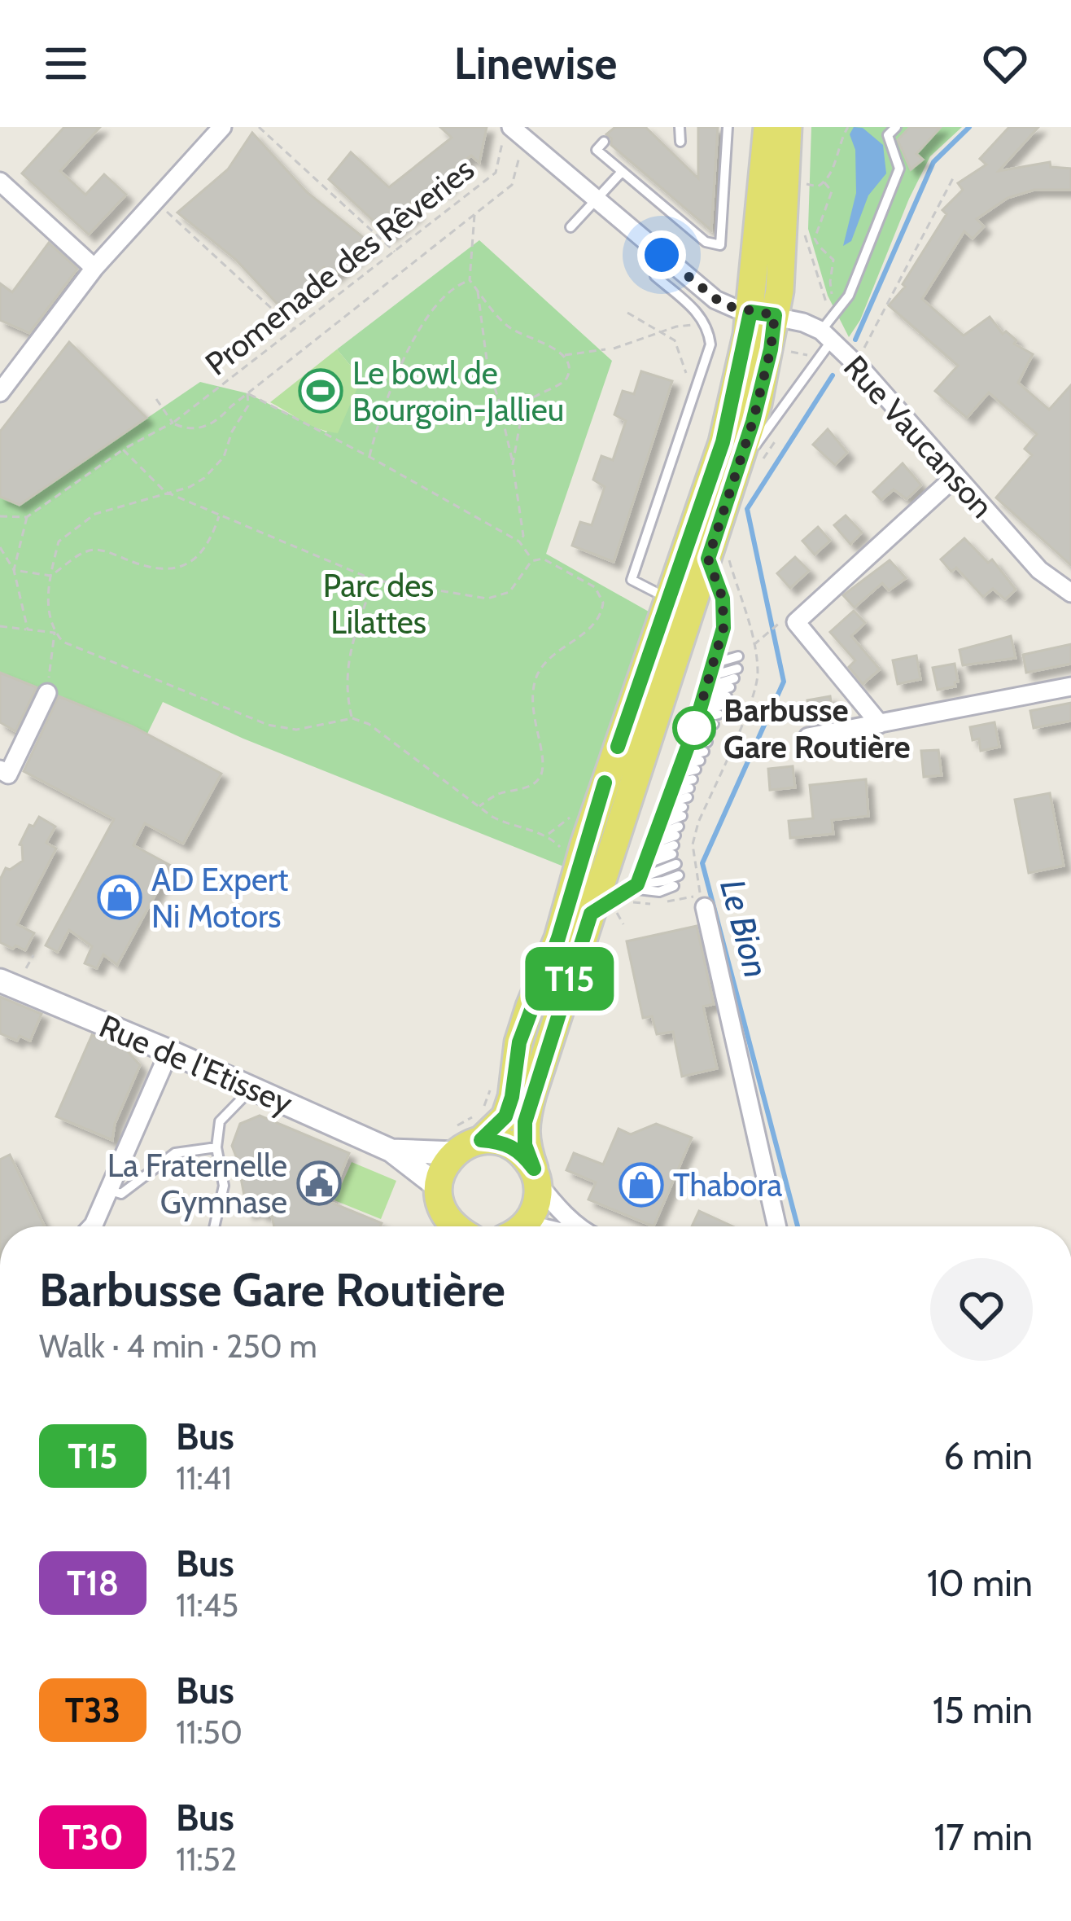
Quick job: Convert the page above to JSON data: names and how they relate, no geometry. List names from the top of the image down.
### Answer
{
  "streets": {
    "street": ["Rue Vaucanson", "Rue de l'Etissey"],
    "path": ["Promenade des Rêveries"]
  },
  "crossings": [
    ["Promenade des Rêveries", "Rue Vaucanson"]
  ],
  "water": ["Le Bion"],
  "parks": ["Parc des Lilattes"],
  "places": {
    "sports": ["Le bowl de Bourgoin-Jallieu"],
    "other": ["Barbusse Gare Routière"],
    "shop": ["AD Expert Ni Motors", "Thabora"],
    "public building": ["La Fraternelle Gymnase"]
  },
  "lines": ["bus line T15"],
  "page": {
    "header": "Linewise",
    "on_map": "T15",
    "heading": ["Barbusse Gare Routière", "Walk · 4 min · 250 m"],
    "list": [
      {
        "mark": "T15",
        "name": "Bus",
        "note": "11:41",
        "value": "6 min"
      },
      {
        "mark": "T18",
        "name": "Bus",
        "note": "11:45",
        "value": "10 min"
      },
      {
        "mark": "T33",
        "name": "Bus",
        "note": "11:50",
        "value": "15 min"
      },
      {
        "mark": "T30",
        "name": "Bus",
        "note": "11:52",
        "value": "17 min"
      }
    ]
  }
}
